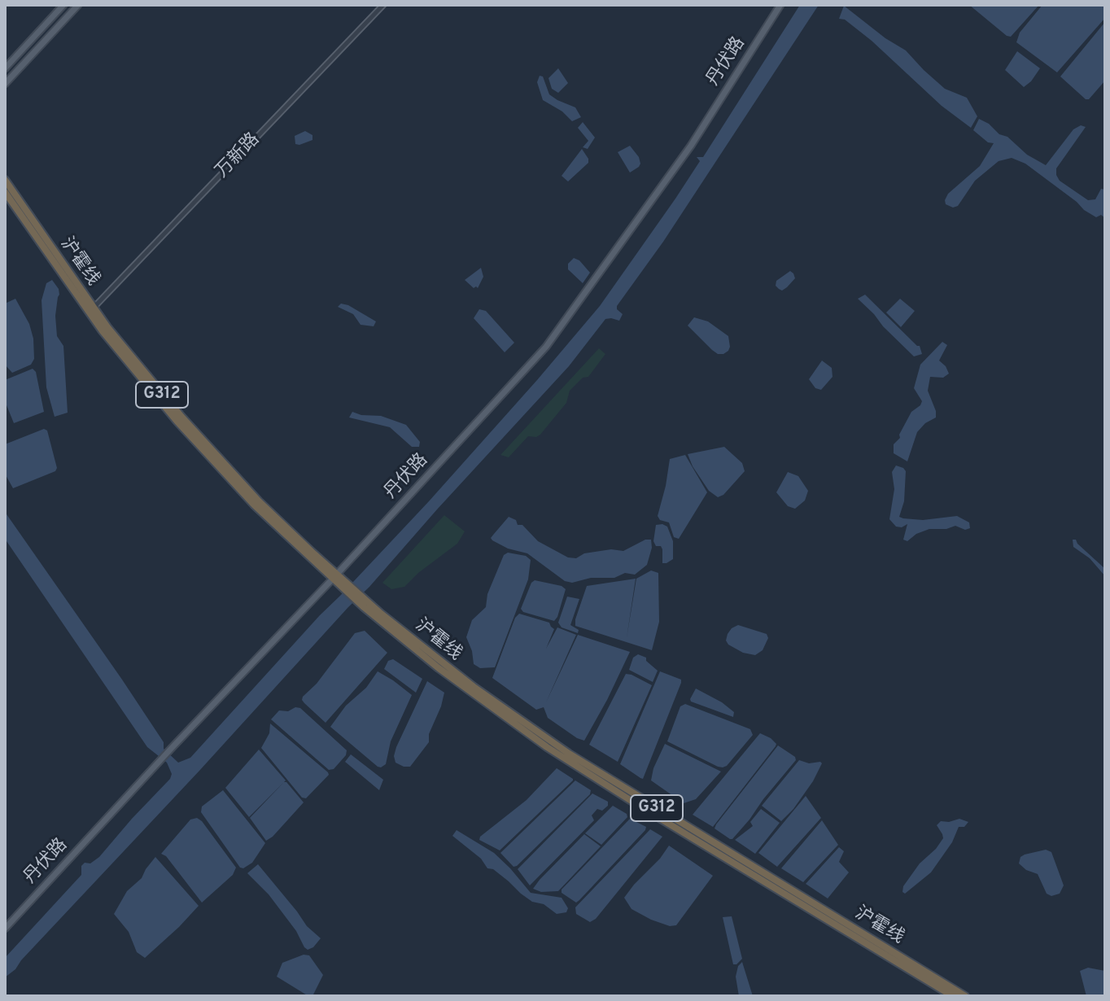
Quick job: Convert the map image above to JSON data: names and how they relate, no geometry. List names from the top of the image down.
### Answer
{
  "streets": {
    "highway": ["沪霍线", "G312"],
    "main road": ["丹伏路"],
    "street": ["万新路"]
  },
  "crossings": [
    ["丹伏路", "沪霍线"],
    ["万新路", "沪霍线"]
  ]
}
